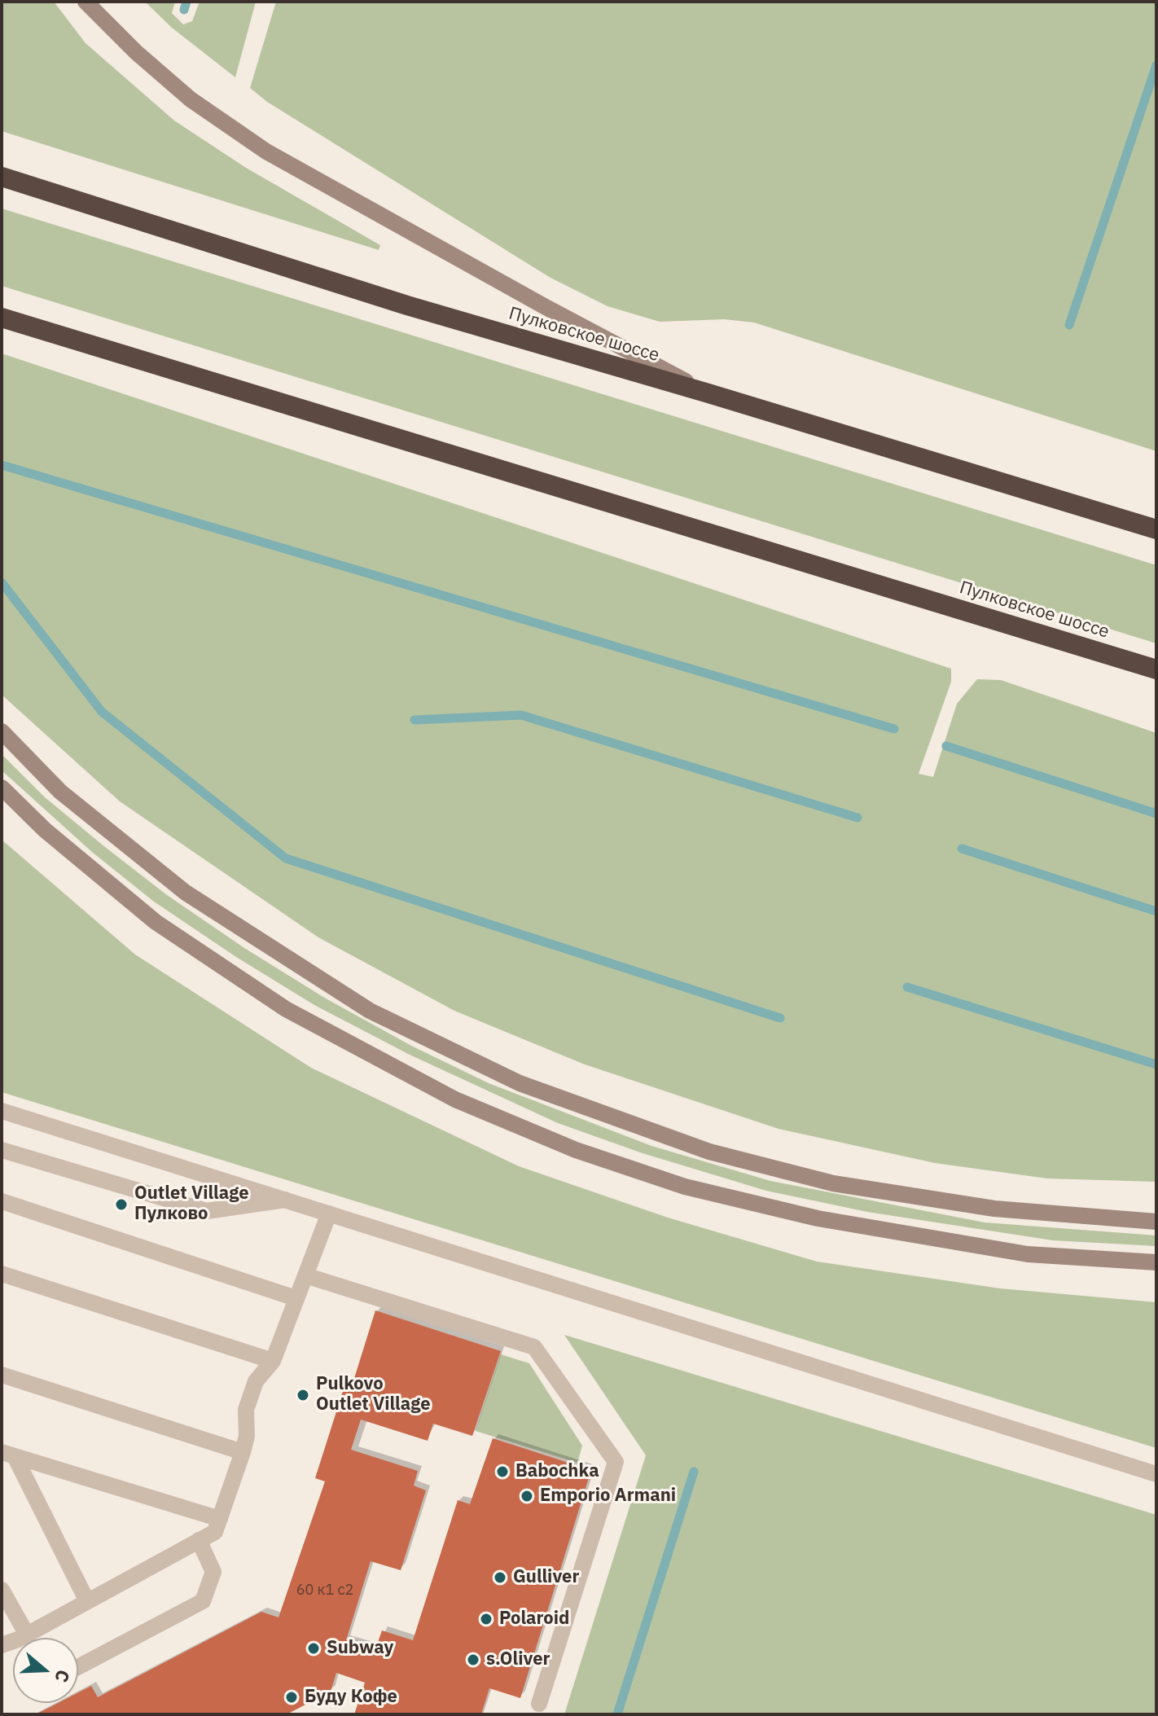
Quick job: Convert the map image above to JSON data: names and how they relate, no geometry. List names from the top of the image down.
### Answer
{
  "streets": {
    "highway": ["Пулковское шоссе"]
  },
  "places": [
    "Outlet Village Пулково",
    "Pulkovo Outlet Village",
    "Babochka",
    "Emporio Armani",
    "Gulliver",
    "Polaroid",
    "Subway",
    "s.Oliver",
    "Буду Кофе"
  ],
  "house_numbers": ["60 к1 c2"],
  "north": "right"
}
